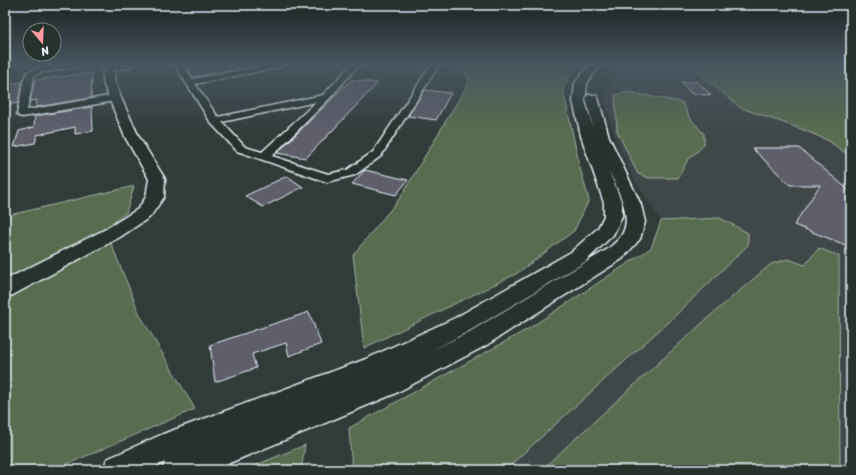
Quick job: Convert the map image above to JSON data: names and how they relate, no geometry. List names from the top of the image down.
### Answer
{
  "north": "bottom"
}
